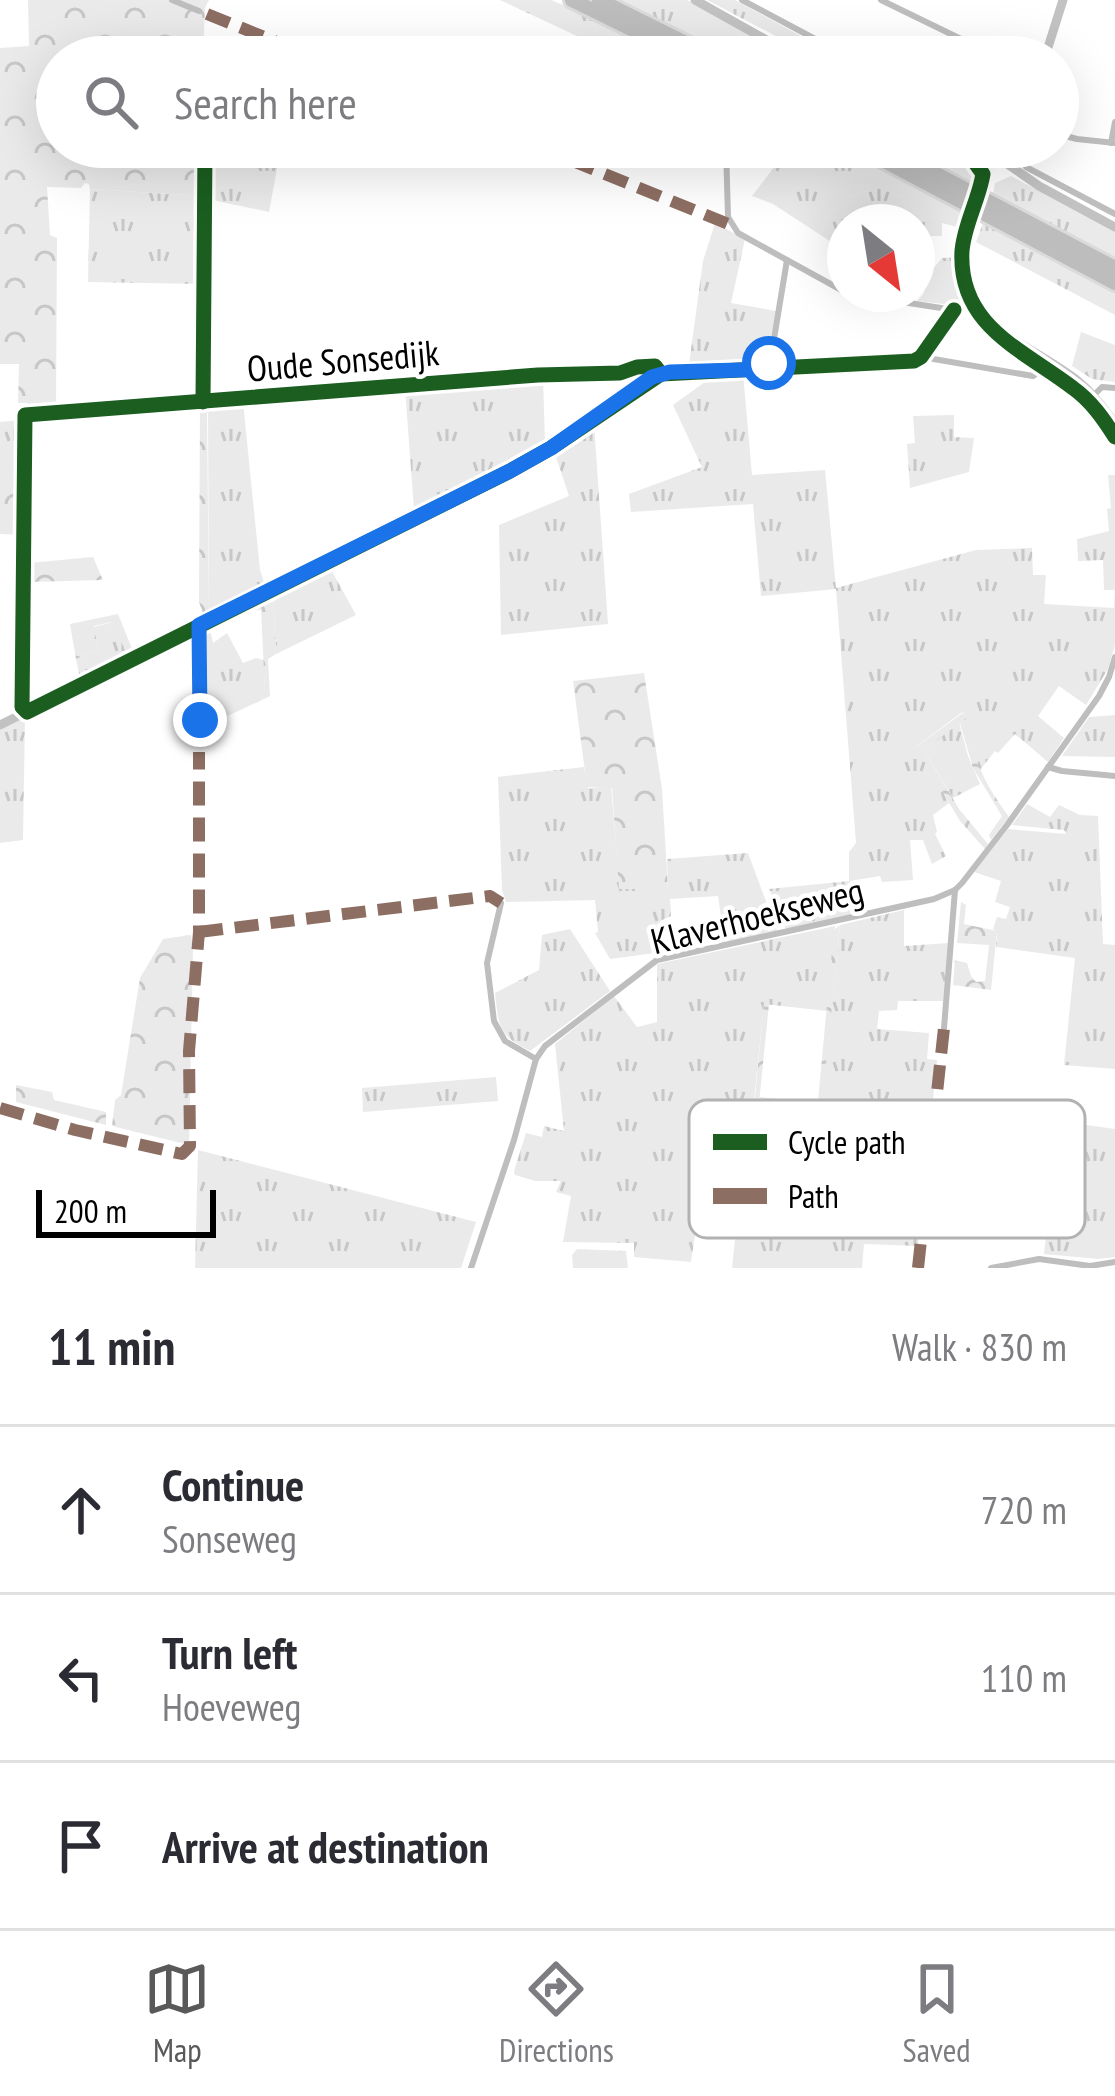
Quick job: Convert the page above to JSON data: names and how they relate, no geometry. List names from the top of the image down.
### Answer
{
  "streets": {
    "street": ["Klaverhoekseweg"],
    "cycle path": ["Oude Sonsedijk"]
  },
  "legend": ["Cycle path", "Path"],
  "scale_bar": "200 m",
  "north": "bottom right",
  "page": {
    "search": "Search here",
    "scale": "200 m",
    "heading": ["11 min", "Walk · 830 m"],
    "list": [
      ["Continue", "Sonseweg", "720 m"],
      ["Turn left", "Hoeveweg", "110 m"],
      "Arrive at destination"
    ],
    "nav": ["Map", "Directions", "Saved"]
  }
}
